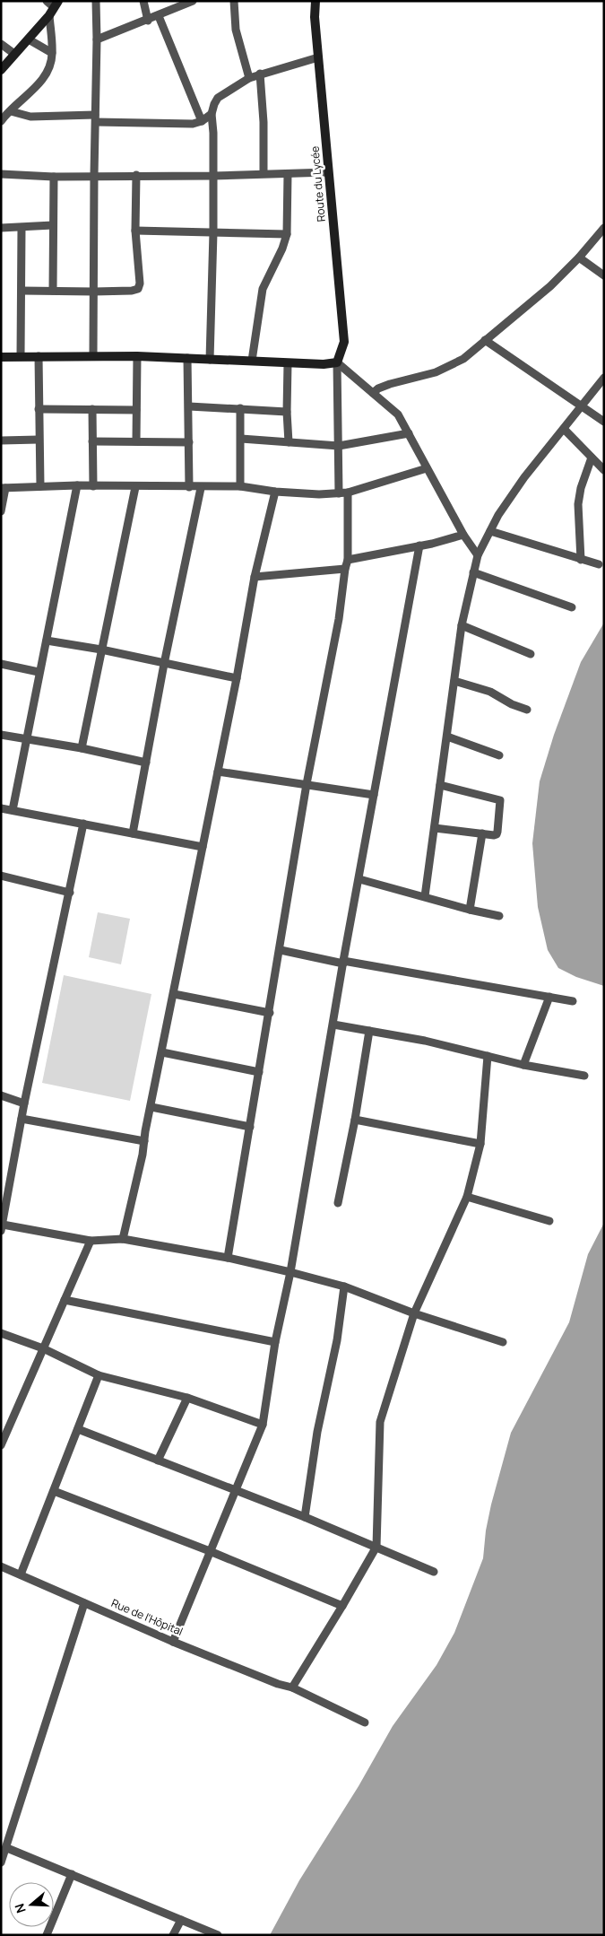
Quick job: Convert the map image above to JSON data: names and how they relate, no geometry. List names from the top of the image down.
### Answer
{
  "streets": {
    "main road": ["Route du Lycée"],
    "street": ["Rue de l'Hôpital"]
  },
  "north": "left"
}
